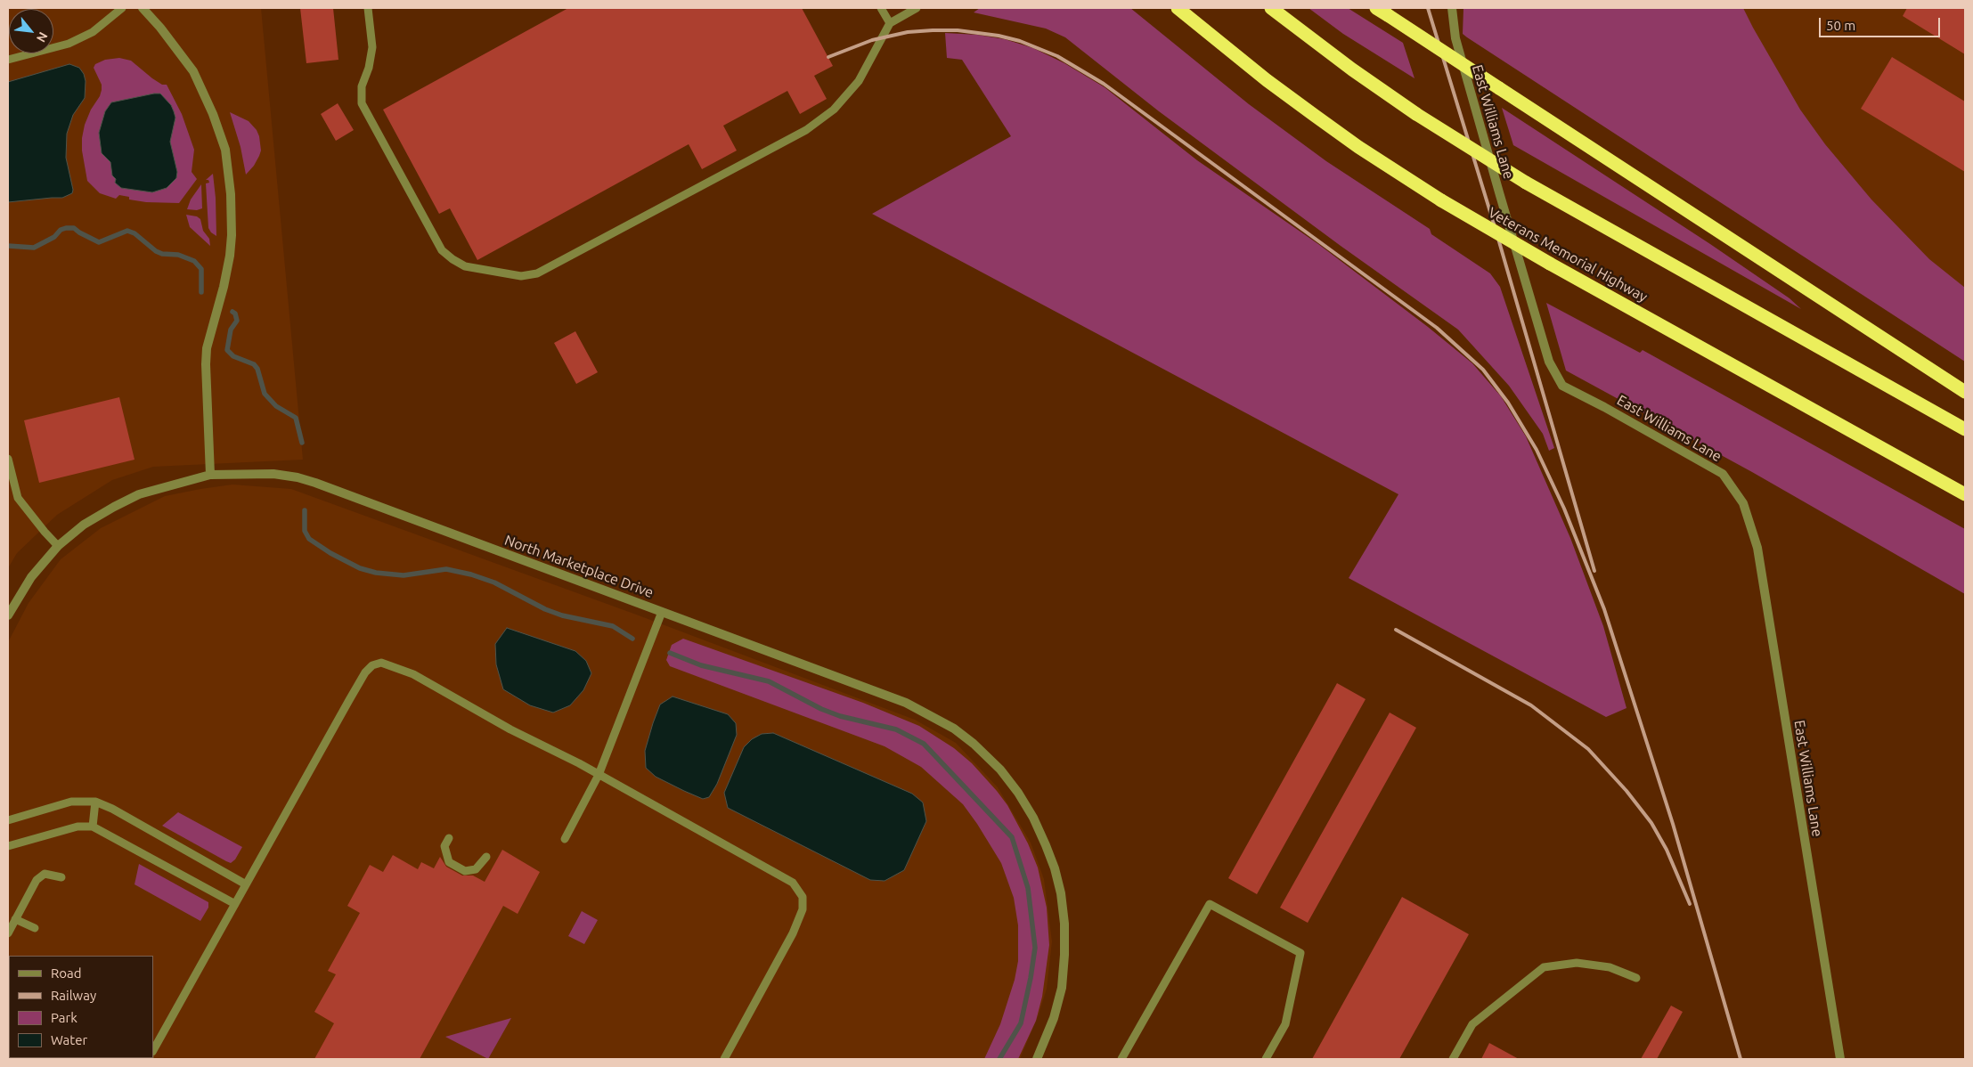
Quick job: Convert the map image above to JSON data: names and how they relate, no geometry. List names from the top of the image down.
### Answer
{
  "streets": {
    "highway": ["Veterans Memorial Highway"],
    "street": ["East Williams Lane", "North Marketplace Drive"]
  },
  "legend": [
    "Road",
    "Railway",
    "Park",
    "Water"
  ],
  "scale_bar": "50 m",
  "north": "bottom right"
}
